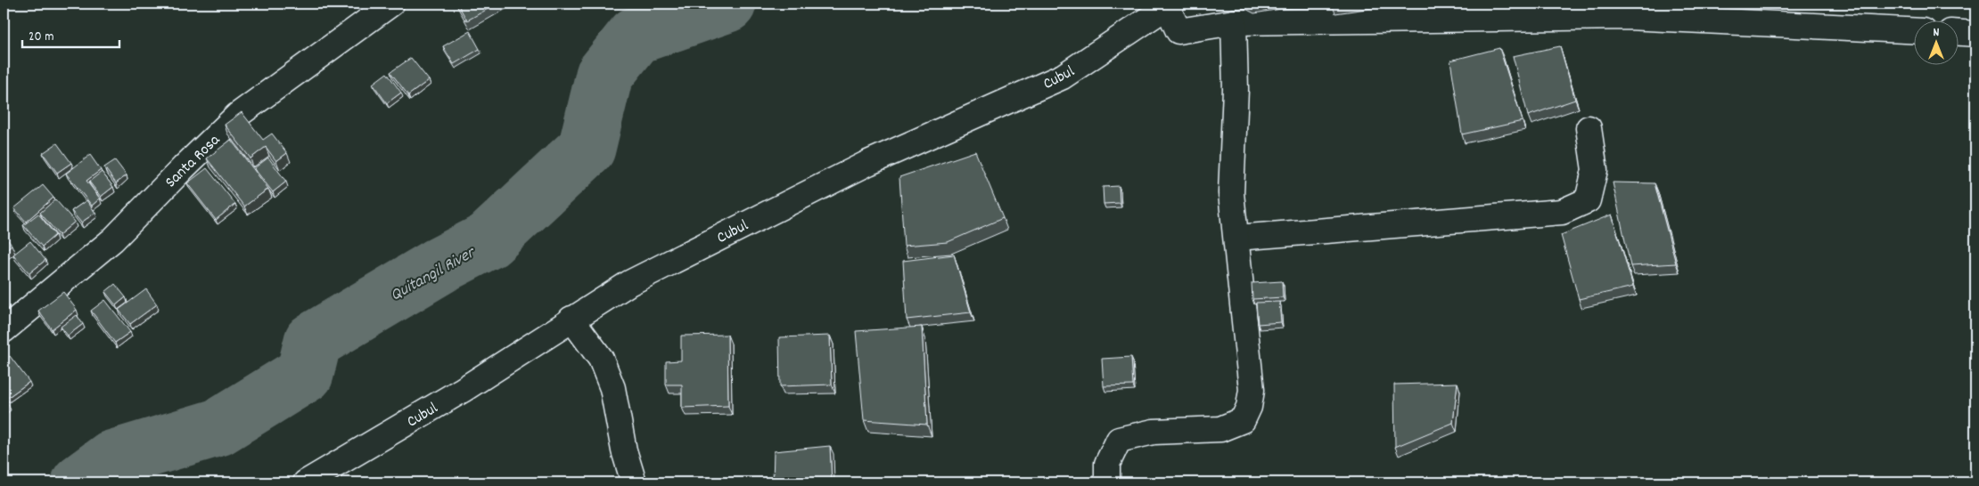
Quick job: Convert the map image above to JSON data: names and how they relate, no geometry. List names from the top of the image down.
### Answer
{
  "streets": {
    "street": ["Cubul", "Santa Rosa"]
  },
  "water": ["Quitangil River"],
  "scale_bar": "20 m",
  "north": "top"
}
